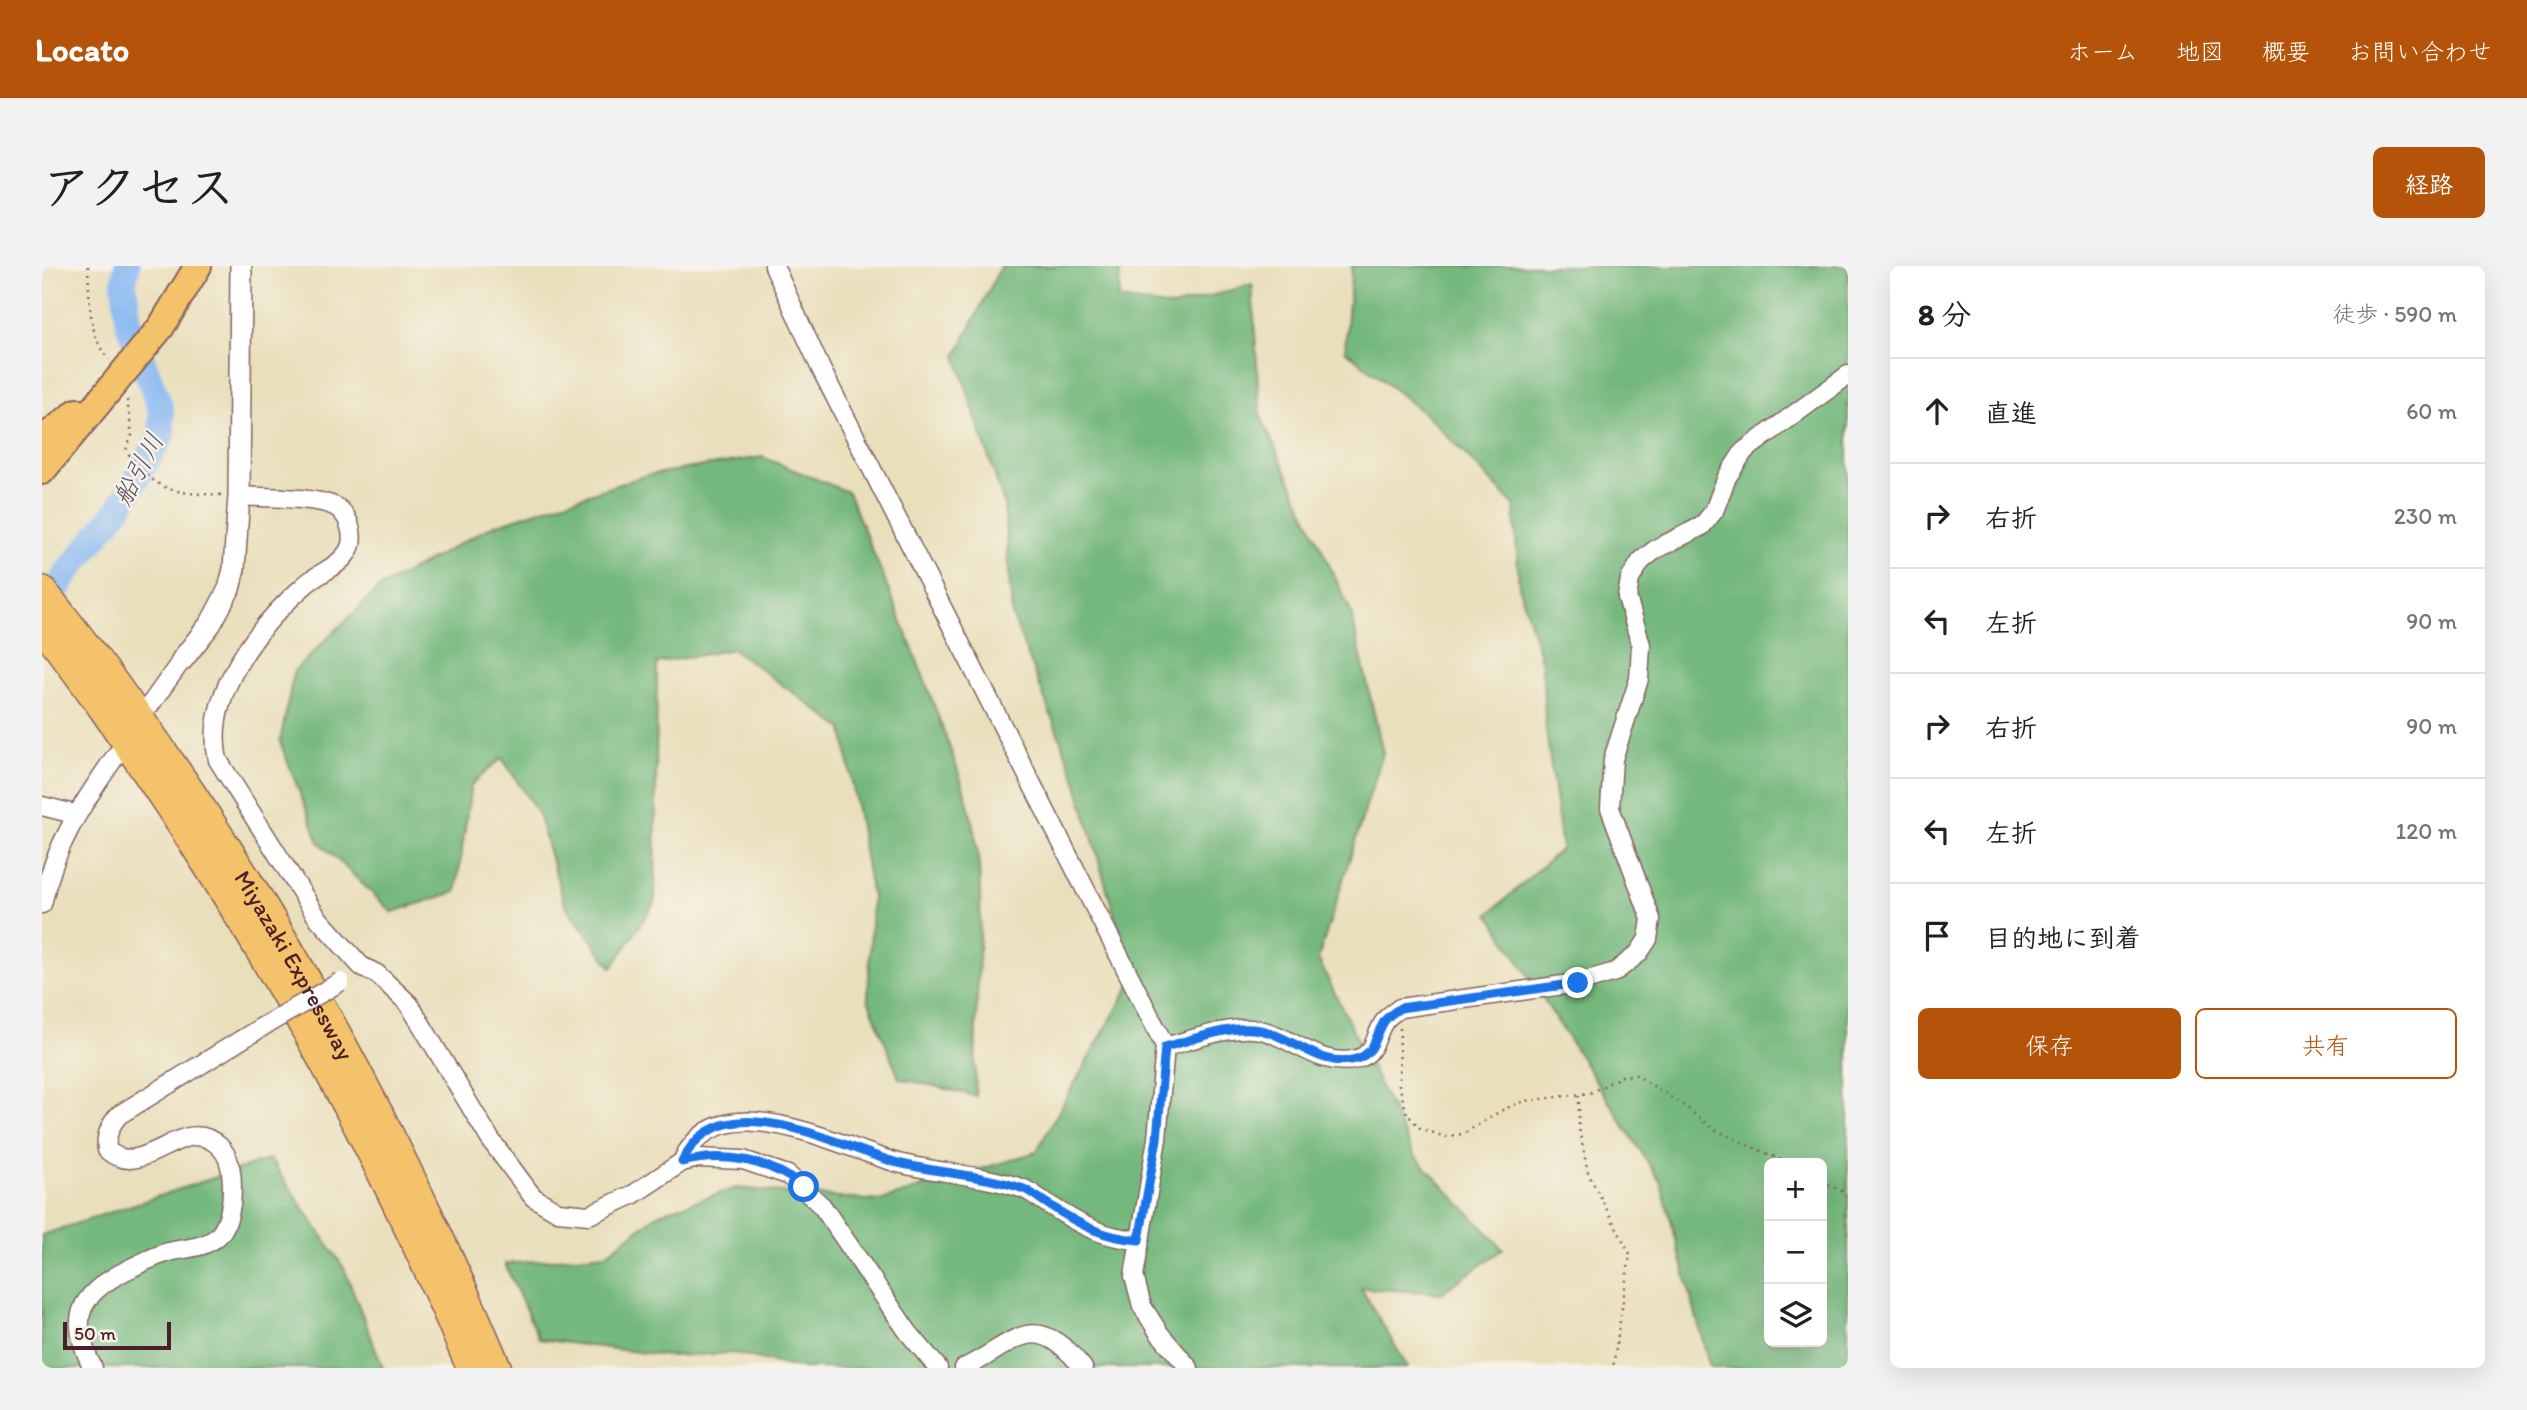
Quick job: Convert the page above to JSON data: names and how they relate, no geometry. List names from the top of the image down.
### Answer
{
  "streets": {
    "highway": ["Miyazaki Expressway"]
  },
  "water": ["船引川"],
  "scale_bar": "50 m",
  "page": {
    "header": "Locato",
    "nav": [
      "ホーム",
      "地図",
      "概要",
      "お問い合わせ"
    ],
    "title": "アクセス",
    "buttons": [
      "経路",
      ["保存", "共有"]
    ],
    "heading": ["8 分", "徒歩 · 590 m"],
    "list": [
      ["直進", "60 m"],
      ["右折", "230 m"],
      ["左折", "90 m"],
      ["右折", "90 m"],
      ["左折", "120 m"],
      "目的地に到着"
    ],
    "map_buttons": ["+", "−"],
    "scale": "50 m"
  }
}
